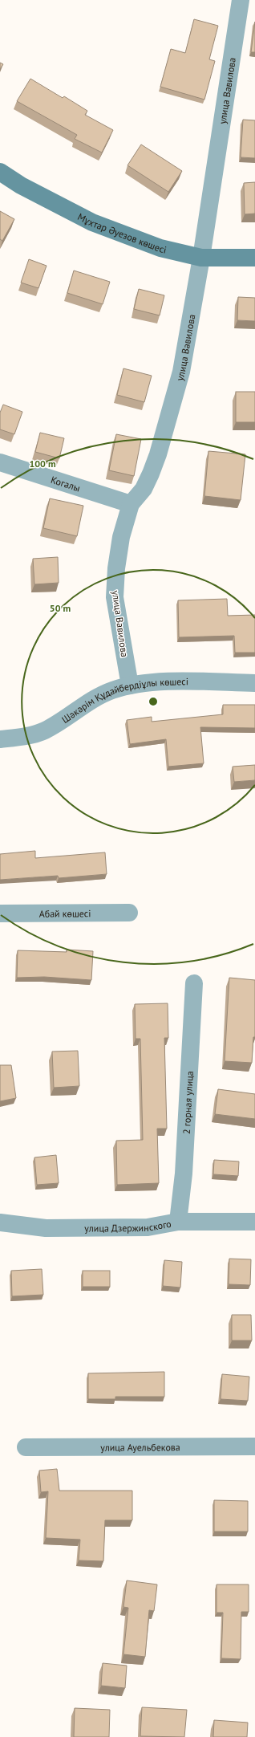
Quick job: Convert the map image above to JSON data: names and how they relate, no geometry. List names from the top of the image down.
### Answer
{
  "streets": {
    "main road": ["Мұхтар Әуезов көшесі"],
    "street": [
      "улица Вавилова",
      "Когалы",
      "Шәкәрім Құдайбердіұлы көшесі",
      "Абай көшесі",
      "2 горная улица",
      "улица Дзержинского",
      "улица Ауельбекова"
    ]
  },
  "crossings": [
    ["улица Вавилова", "Мұхтар Әуезов көшесі"],
    ["улица Вавилова", "Когалы"],
    ["улица Вавилова", "Шәкәрім Құдайбердіұлы көшесі"],
    ["2 горная улица", "улица Дзержинского"]
  ],
  "rings": ["100 m", "50 m"]
}
